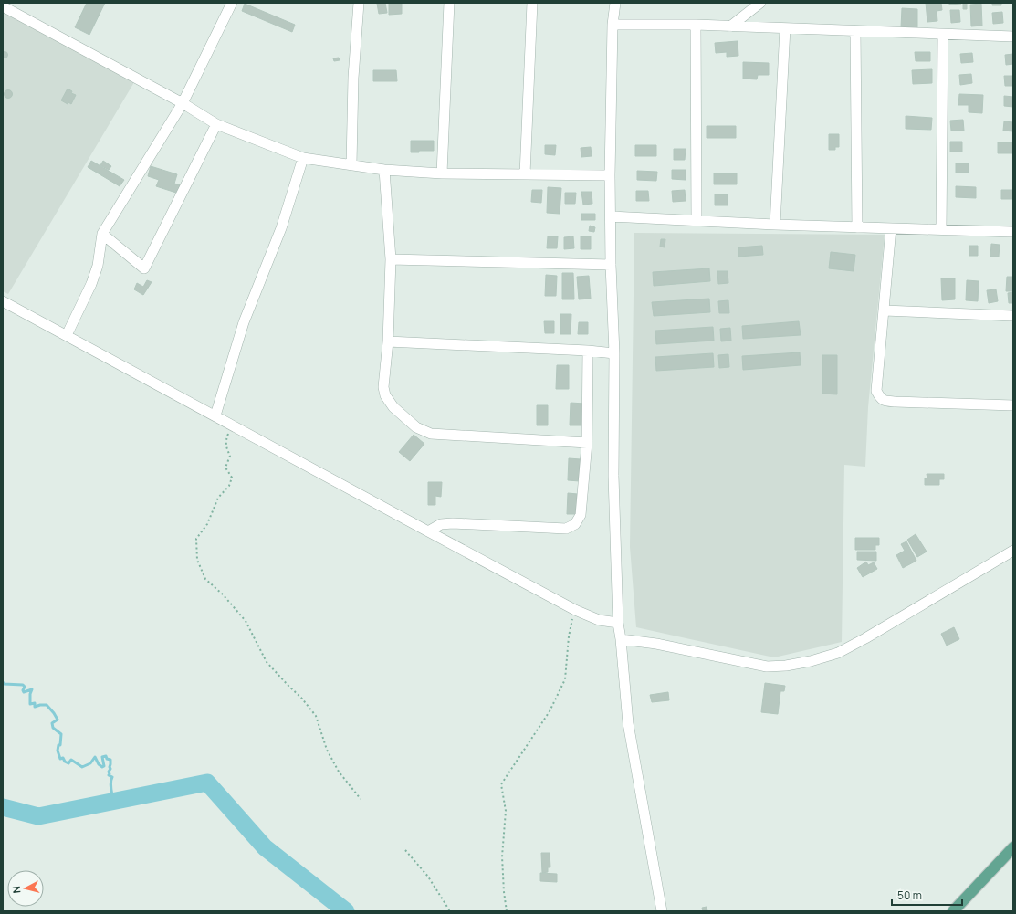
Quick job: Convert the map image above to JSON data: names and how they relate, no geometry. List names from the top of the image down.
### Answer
{
  "scale_bar": "50 m",
  "north": "left"
}
